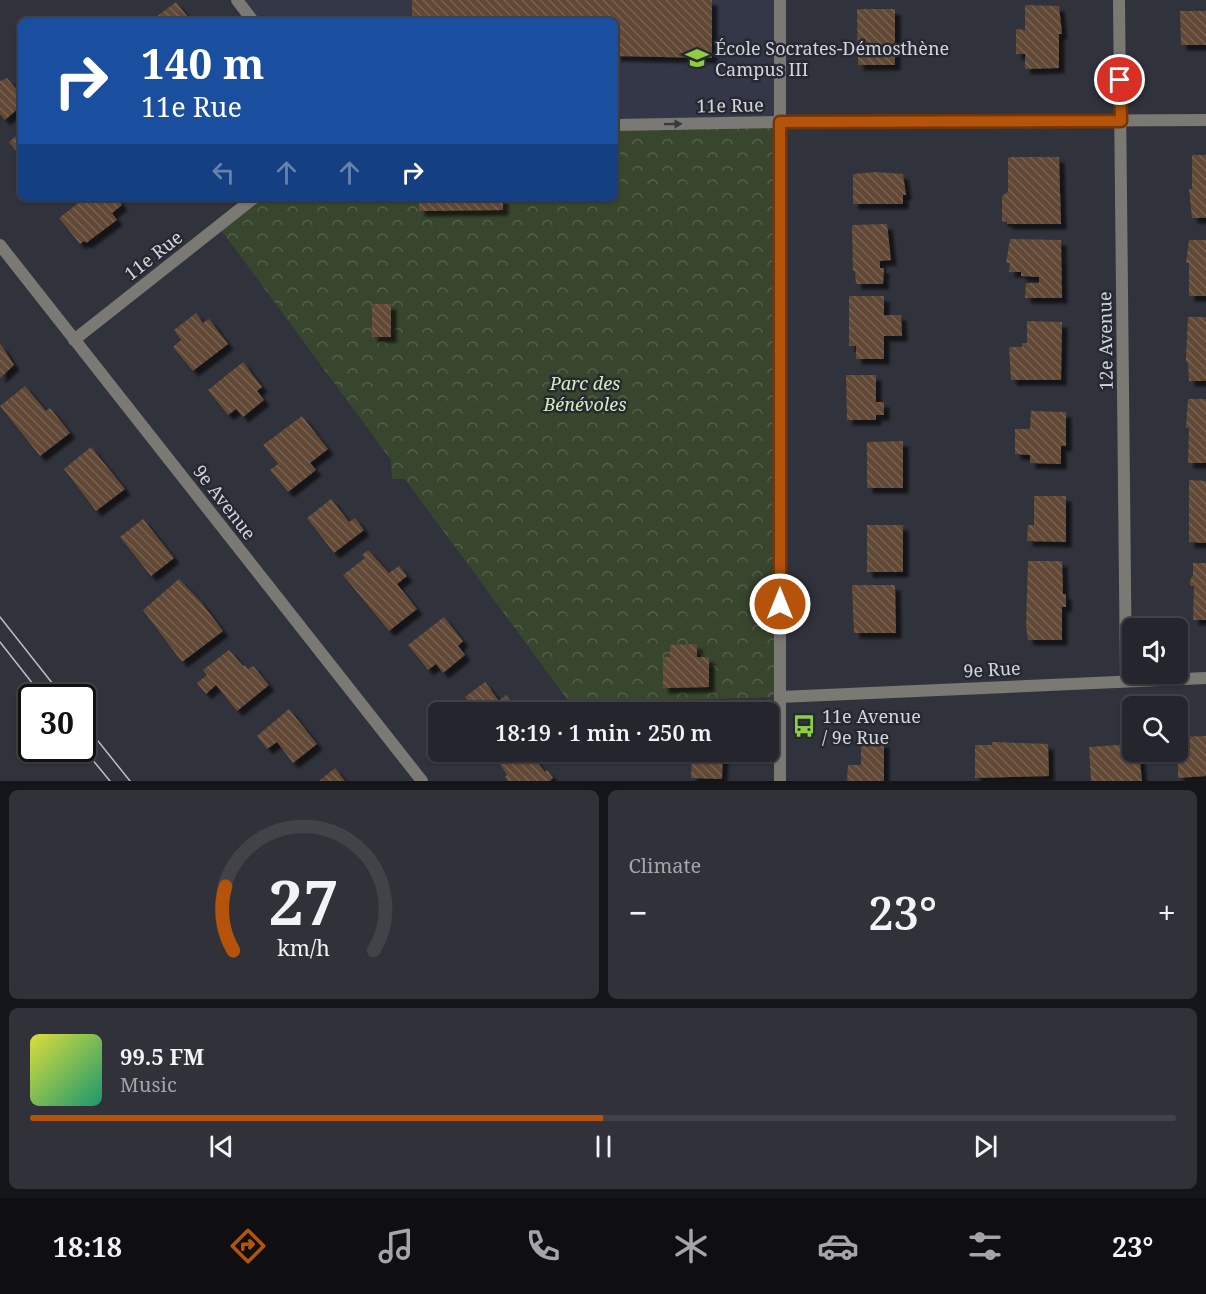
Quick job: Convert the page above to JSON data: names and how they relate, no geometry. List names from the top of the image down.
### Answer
{
  "streets": {
    "street": [
      "11e Rue",
      "12e Avenue",
      "9e Avenue",
      "9e Rue"
    ]
  },
  "crossings": [
    ["11e Rue", "12e Avenue"],
    ["11e Rue", "9e Avenue"]
  ],
  "parks": ["Parc des Bénévoles"],
  "places": {
    "school or university": ["École Socrates-Démosthène Campus III"],
    "bus stop": ["11e Avenue / 9e Rue"]
  },
  "page": {
    "turn": ["140 m", "11e Rue"],
    "limit": "30",
    "trip": "18:19 · 1 min · 250 m",
    "tile": "Climate",
    "heat": ["−", "23°", "+"],
    "song": ["99.5 FM", "Music"],
    "tabs": ["18:18", "23°"],
    "gauge": ["27", "km/h"]
  }
}
